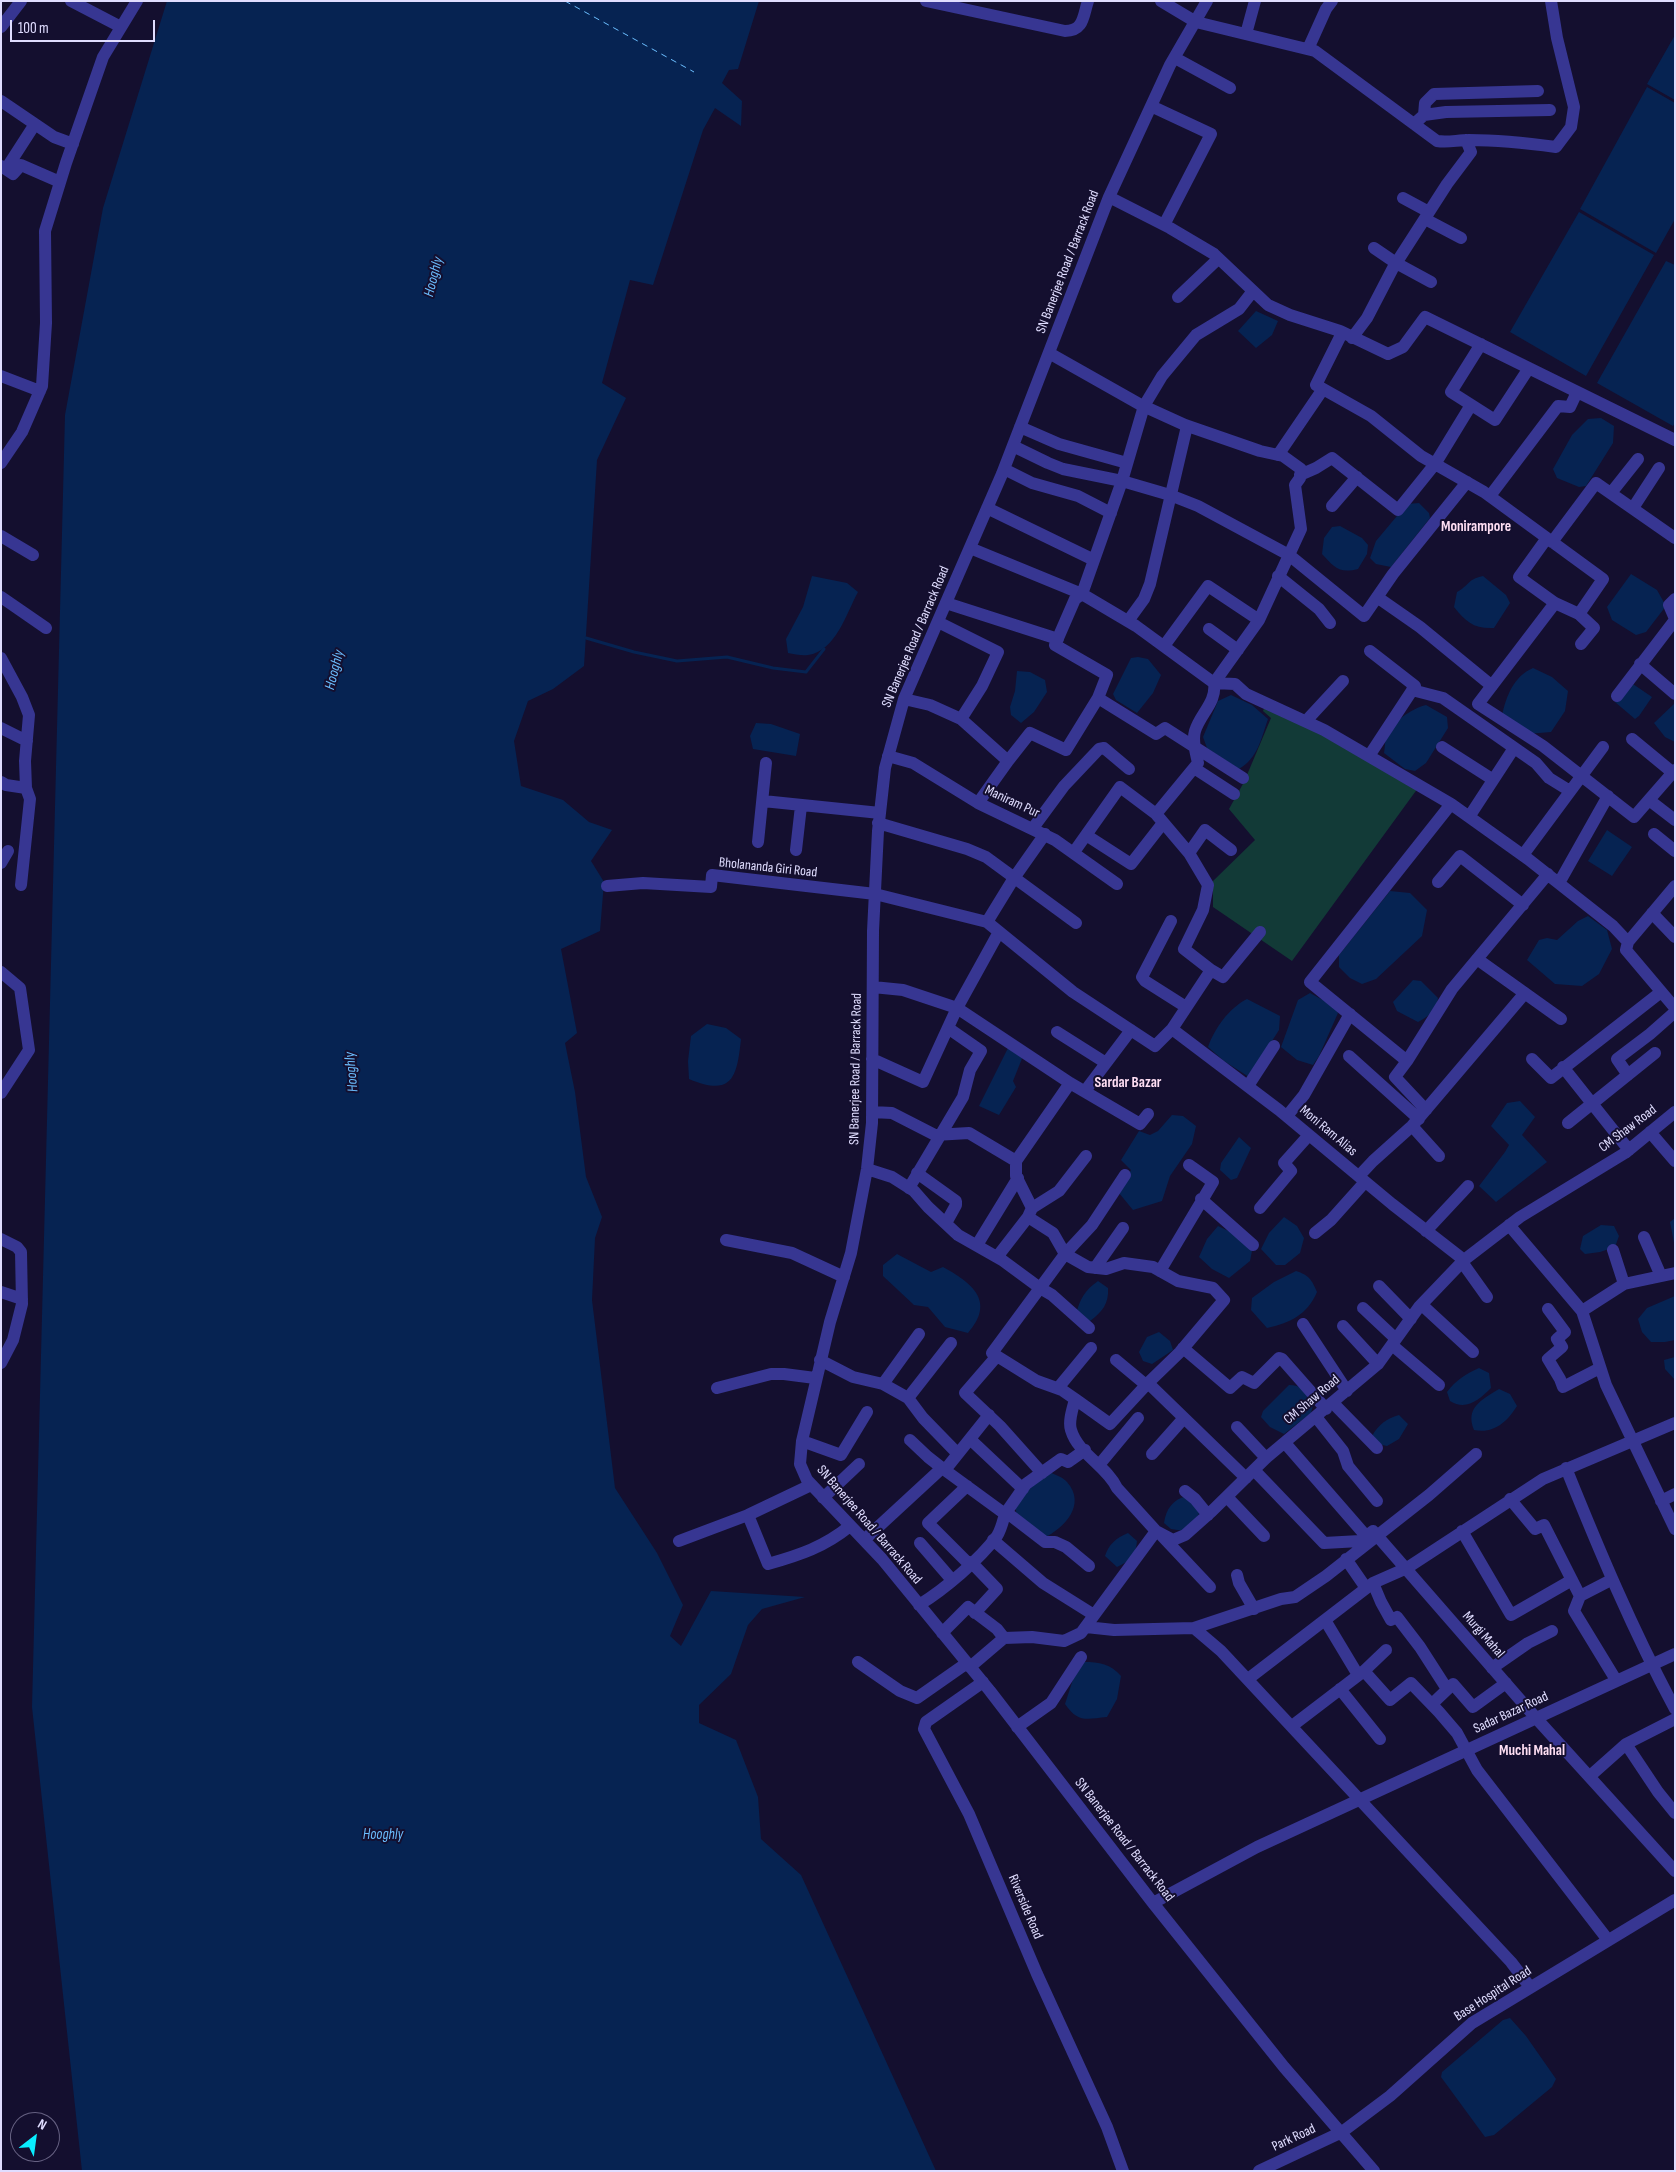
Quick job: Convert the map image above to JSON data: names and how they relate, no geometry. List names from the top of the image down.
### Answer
{
  "streets": {
    "street": [
      "SN Banerjee Road / Barrack Road",
      "Maniram Pur",
      "Bholananda Giri Road",
      "CM Shaw Road",
      "Moni Ram Alias",
      "Murgi Mahal",
      "Sadar Bazar Road",
      "Riverside Road",
      "Base Hospital Road",
      "Park Road"
    ]
  },
  "crossings": [
    ["SN Banerjee Road / Barrack Road", "Maniram Pur"],
    ["SN Banerjee Road / Barrack Road", "Bholananda Giri Road"],
    ["SN Banerjee Road / Barrack Road", "Sadar Bazar Road"],
    ["SN Banerjee Road / Barrack Road", "Riverside Road"],
    ["SN Banerjee Road / Barrack Road", "Base Hospital Road"],
    ["SN Banerjee Road / Barrack Road", "Park Road"],
    ["CM Shaw Road", "Moni Ram Alias"],
    ["CM Shaw Road", "Murgi Mahal"],
    ["Murgi Mahal", "Sadar Bazar Road"],
    ["Base Hospital Road", "Park Road"]
  ],
  "districts": ["Monirampore", "Sardar Bazar", "Muchi Mahal"],
  "water": ["Hooghly"],
  "scale_bar": "100 m",
  "north": "top right"
}
